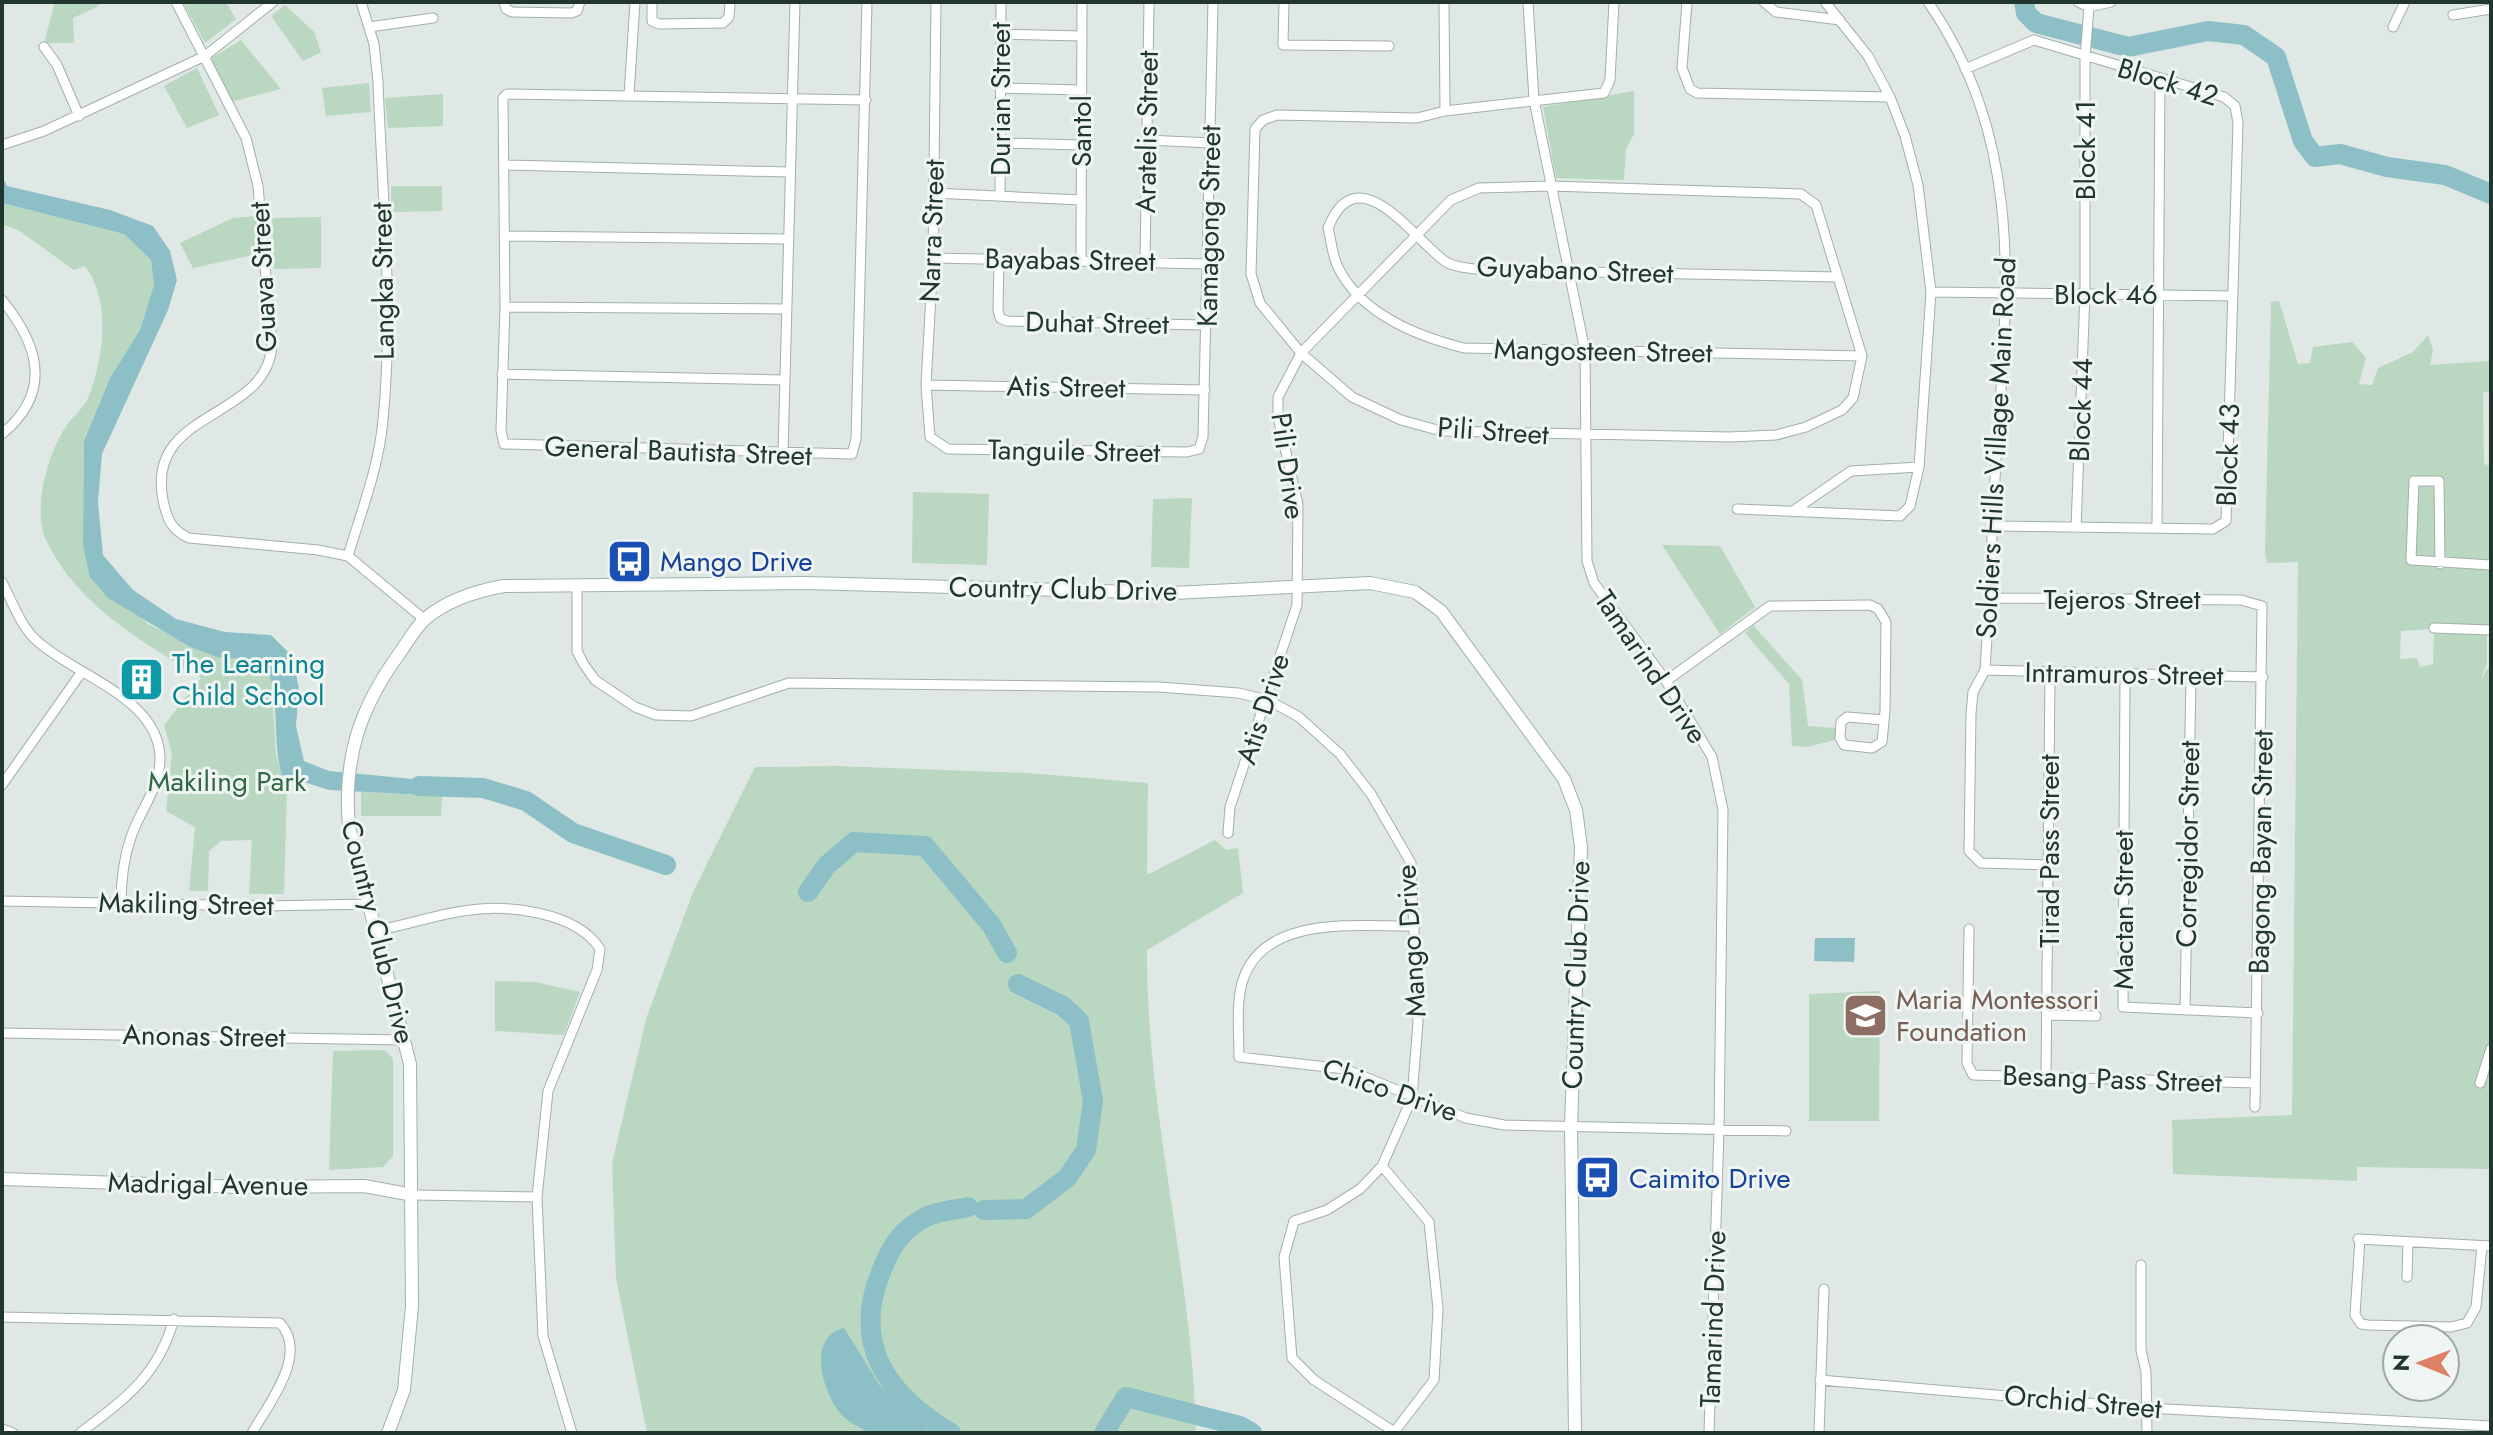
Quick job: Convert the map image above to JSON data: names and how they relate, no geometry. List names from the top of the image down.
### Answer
{
  "streets": {
    "street": [
      "Block 42",
      "Durian Street",
      "Santol",
      "Aratelis Street",
      "Block 41",
      "Kamagong Street",
      "Narra Street",
      "Bayabas Street",
      "Guyabano Street",
      "Guava Street",
      "Langka Street",
      "Block 46",
      "Duhat Street",
      "Mangosteen Street",
      "Atis Street",
      "Block 44",
      "Pili Street",
      "Soldiers Hills Village Main Road",
      "General Bautista Street",
      "Tanguile Street",
      "Block 43",
      "Pili Drive",
      "Country Club Drive",
      "Tejeros Street",
      "Tamarind Drive",
      "Intramuros Street",
      "Atis Drive",
      "Corregidor Street",
      "Tirad Pass Street",
      "Bagong Bayan Street",
      "Makiling Street",
      "Mactan Street",
      "Mango Drive",
      "Anonas Street",
      "Besang Pass Street",
      "Chico Drive",
      "Madrigal Avenue",
      "Orchid Street"
    ]
  },
  "crossings": [
    ["Block 42", "Block 41"],
    ["Block 42", "Block 46"],
    ["Block 42", "Soldiers Hills Village Main Road"],
    ["Block 42", "Block 43"],
    ["Santol", "Bayabas Street"],
    ["Aratelis Street", "Bayabas Street"],
    ["Block 41", "Block 46"],
    ["Block 41", "Block 44"],
    ["Kamagong Street", "Bayabas Street"],
    ["Kamagong Street", "Duhat Street"],
    ["Kamagong Street", "Atis Street"],
    ["Kamagong Street", "Tanguile Street"],
    ["Narra Street", "Bayabas Street"],
    ["Narra Street", "Atis Street"],
    ["Narra Street", "Tanguile Street"],
    ["Bayabas Street", "Duhat Street"],
    ["Guyabano Street", "Mangosteen Street"],
    ["Guyabano Street", "Pili Street"],
    ["Guyabano Street", "Tamarind Drive"],
    ["Guava Street", "Langka Street"],
    ["Guava Street", "Country Club Drive"],
    ["Block 46", "Block 44"],
    ["Block 46", "Soldiers Hills Village Main Road"],
    ["Block 46", "Block 43"],
    ["Mangosteen Street", "Pili Street"],
    ["Mangosteen Street", "Tamarind Drive"],
    ["Block 44", "Block 43"],
    ["Pili Street", "Pili Drive"],
    ["Pili Street", "Tamarind Drive"],
    ["Soldiers Hills Village Main Road", "Block 43"],
    ["Soldiers Hills Village Main Road", "Tejeros Street"],
    ["Soldiers Hills Village Main Road", "Intramuros Street"],
    ["Soldiers Hills Village Main Road", "Tirad Pass Street"],
    ["Pili Drive", "Country Club Drive"],
    ["Pili Drive", "Atis Drive"],
    ["Country Club Drive", "Atis Drive"],
    ["Country Club Drive", "Makiling Street"],
    ["Country Club Drive", "Mango Drive"],
    ["Country Club Drive", "Anonas Street"],
    ["Country Club Drive", "Chico Drive"],
    ["Country Club Drive", "Madrigal Avenue"],
    ["Tejeros Street", "Bagong Bayan Street"],
    ["Intramuros Street", "Corregidor Street"],
    ["Intramuros Street", "Tirad Pass Street"],
    ["Intramuros Street", "Bagong Bayan Street"],
    ["Intramuros Street", "Mactan Street"],
    ["Atis Drive", "Mango Drive"],
    ["Corregidor Street", "Mactan Street"],
    ["Tirad Pass Street", "Besang Pass Street"],
    ["Bagong Bayan Street", "Mactan Street"],
    ["Bagong Bayan Street", "Besang Pass Street"],
    ["Mango Drive", "Chico Drive"]
  ],
  "parks": ["Makiling Park"],
  "places": {
    "bus stop": ["Mango Drive", "Caimito Drive"],
    "building": ["The Learning Child School"],
    "school or university": ["Maria Montessori Foundation"]
  },
  "north": "left"
}
